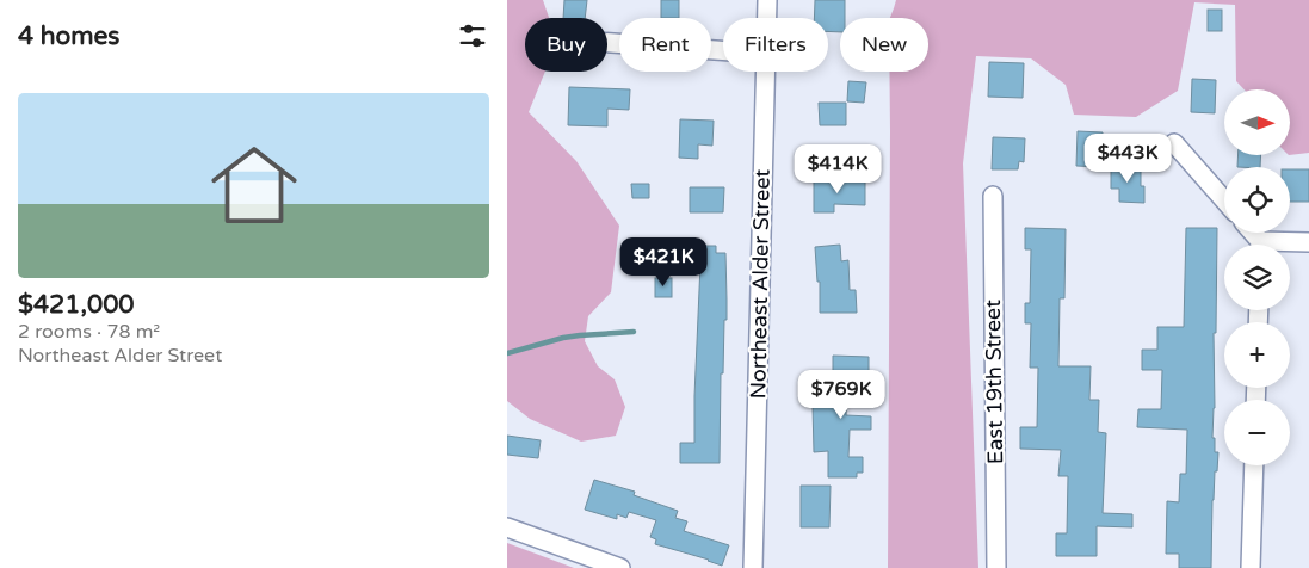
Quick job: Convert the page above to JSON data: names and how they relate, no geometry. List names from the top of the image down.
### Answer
{
  "streets": {
    "street": ["Northeast Alder Street", "East 19th Street"]
  },
  "north": "right",
  "page": {
    "heading": "4 homes",
    "chip": [
      "Buy",
      "Rent",
      "Filters",
      "New"
    ],
    "list": [
      {
        "name": "$421,000",
        "note": "2 rooms · 78 m² · Northeast Alder Street"
      }
    ],
    "map_buttons": ["+", "−"],
    "price": [
      "$443K",
      "$414K",
      "$421K",
      "$769K"
    ]
  }
}
